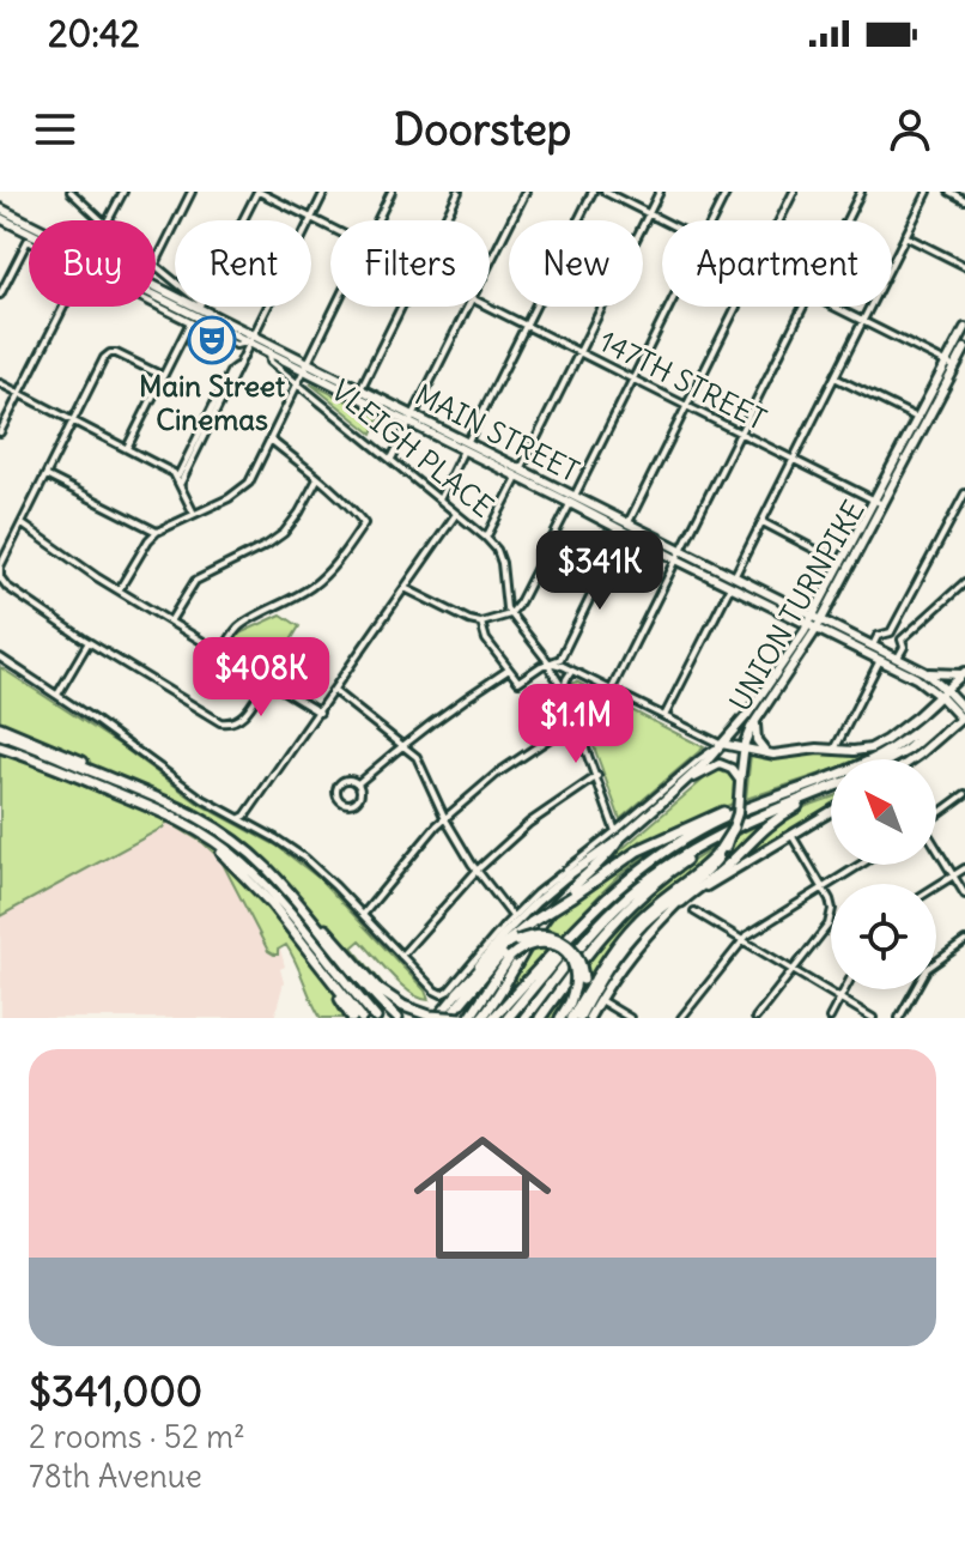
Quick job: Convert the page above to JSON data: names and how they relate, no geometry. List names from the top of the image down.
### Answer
{
  "streets": {
    "main road": ["MAIN STREET", "UNION TURNPIKE"],
    "street": ["147TH STREET", "VLEIGH PLACE"]
  },
  "crossings": [
    ["147TH STREET", "UNION TURNPIKE"],
    ["MAIN STREET", "VLEIGH PLACE"],
    ["MAIN STREET", "UNION TURNPIKE"],
    ["VLEIGH PLACE", "UNION TURNPIKE"]
  ],
  "places": {
    "theatre": ["Main Street Cinemas"]
  },
  "north": "top left",
  "page": {
    "status": "20:42",
    "header": "Doorstep",
    "chip": [
      "Buy",
      "Rent",
      "Filters",
      "New",
      "Apartment"
    ],
    "price": ["$341K", "$408K", "$1.1M"],
    "list": [
      {
        "name": "$341,000",
        "note": "2 rooms · 52 m² · 78th Avenue"
      }
    ]
  }
}
